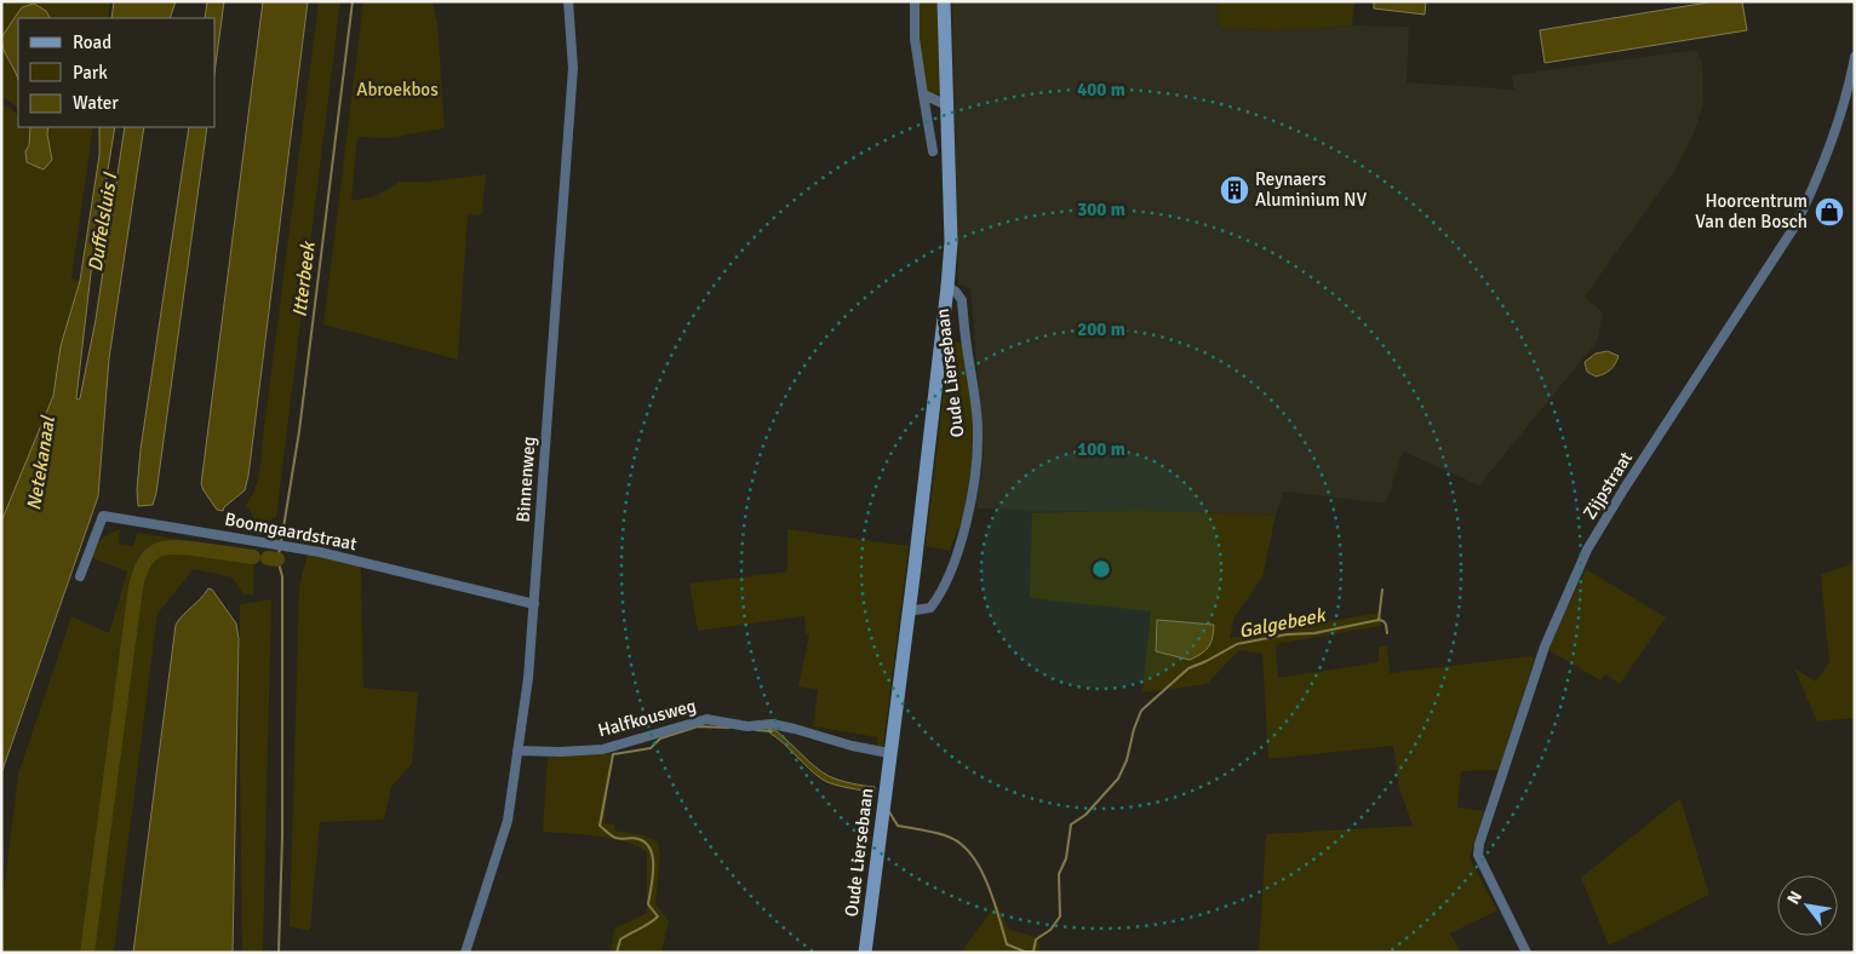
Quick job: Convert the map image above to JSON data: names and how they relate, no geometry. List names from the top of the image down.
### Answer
{
  "streets": {
    "main road": ["Oude Liersebaan"],
    "street": [
      "Binnenweg",
      "Zijpstraat",
      "Boomgaardstraat",
      "Halfkousweg"
    ]
  },
  "crossings": [
    ["Oude Liersebaan", "Halfkousweg"],
    ["Binnenweg", "Boomgaardstraat"],
    ["Binnenweg", "Halfkousweg"]
  ],
  "water": [
    "Duffelsluis I",
    "Itterbeek",
    "Netekanaal",
    "Galgebeek"
  ],
  "parks": ["Abroekbos"],
  "places": {
    "building": ["Reynaers Aluminium NV"],
    "shop": ["Hoorcentrum Van den Bosch"]
  },
  "legend": ["Road", "Park", "Water"],
  "north": "top left",
  "rings": [
    "400 m",
    "300 m",
    "200 m",
    "100 m"
  ]
}
